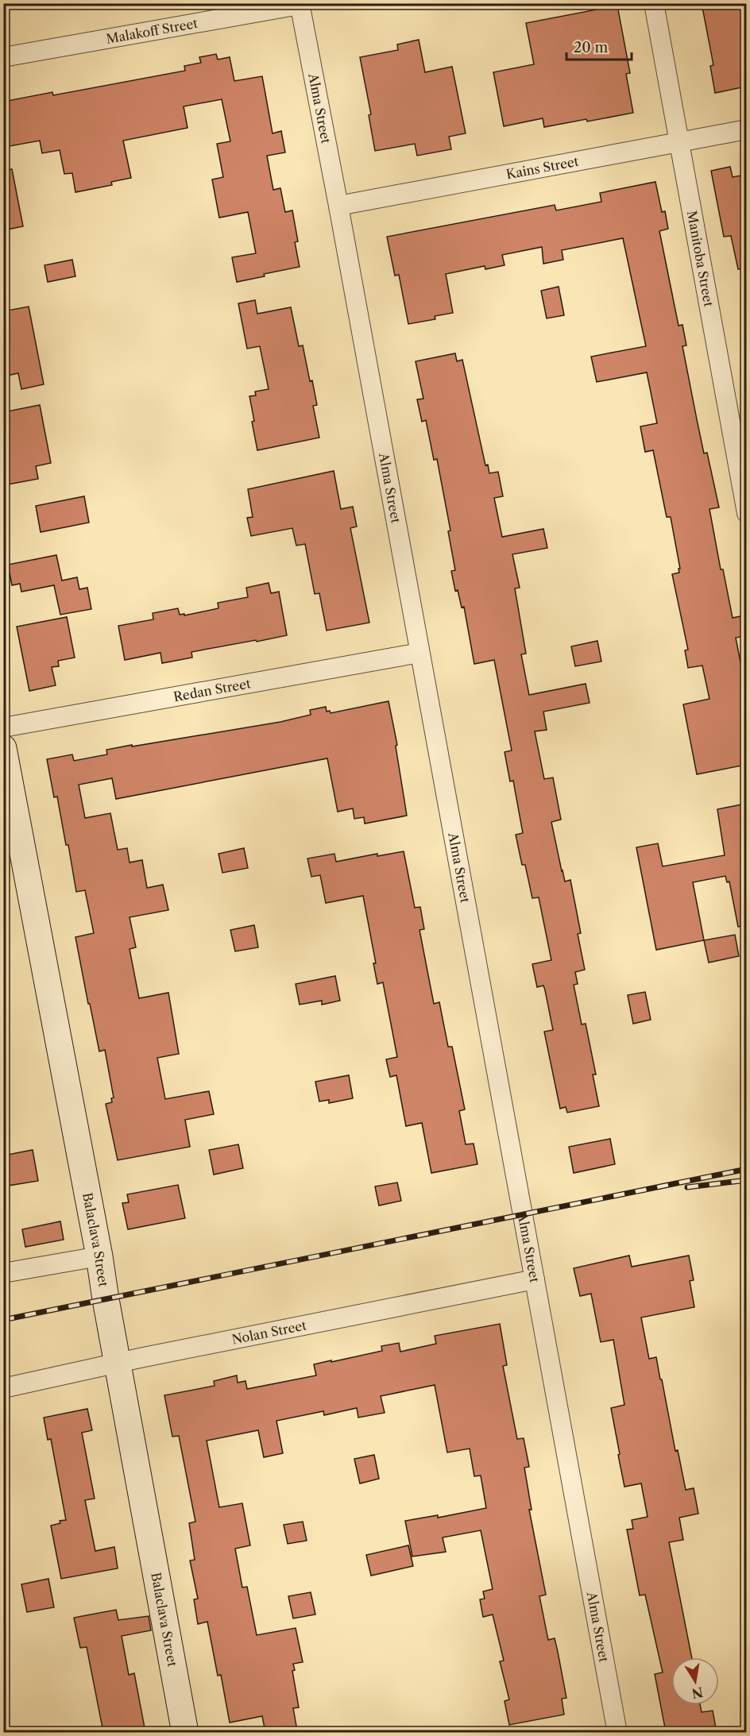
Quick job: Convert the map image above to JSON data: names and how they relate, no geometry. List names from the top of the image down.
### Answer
{
  "streets": {
    "street": [
      "Malakoff Street",
      "Alma Street",
      "Kains Street",
      "Manitoba Street",
      "Redan Street",
      "Balaclava Street",
      "Nolan Street"
    ]
  },
  "crossings": [
    ["Malakoff Street", "Alma Street"],
    ["Alma Street", "Kains Street"],
    ["Alma Street", "Redan Street"],
    ["Alma Street", "Nolan Street"],
    ["Kains Street", "Manitoba Street"],
    ["Balaclava Street", "Nolan Street"]
  ],
  "scale_bar": "20 m",
  "north": "bottom"
}
